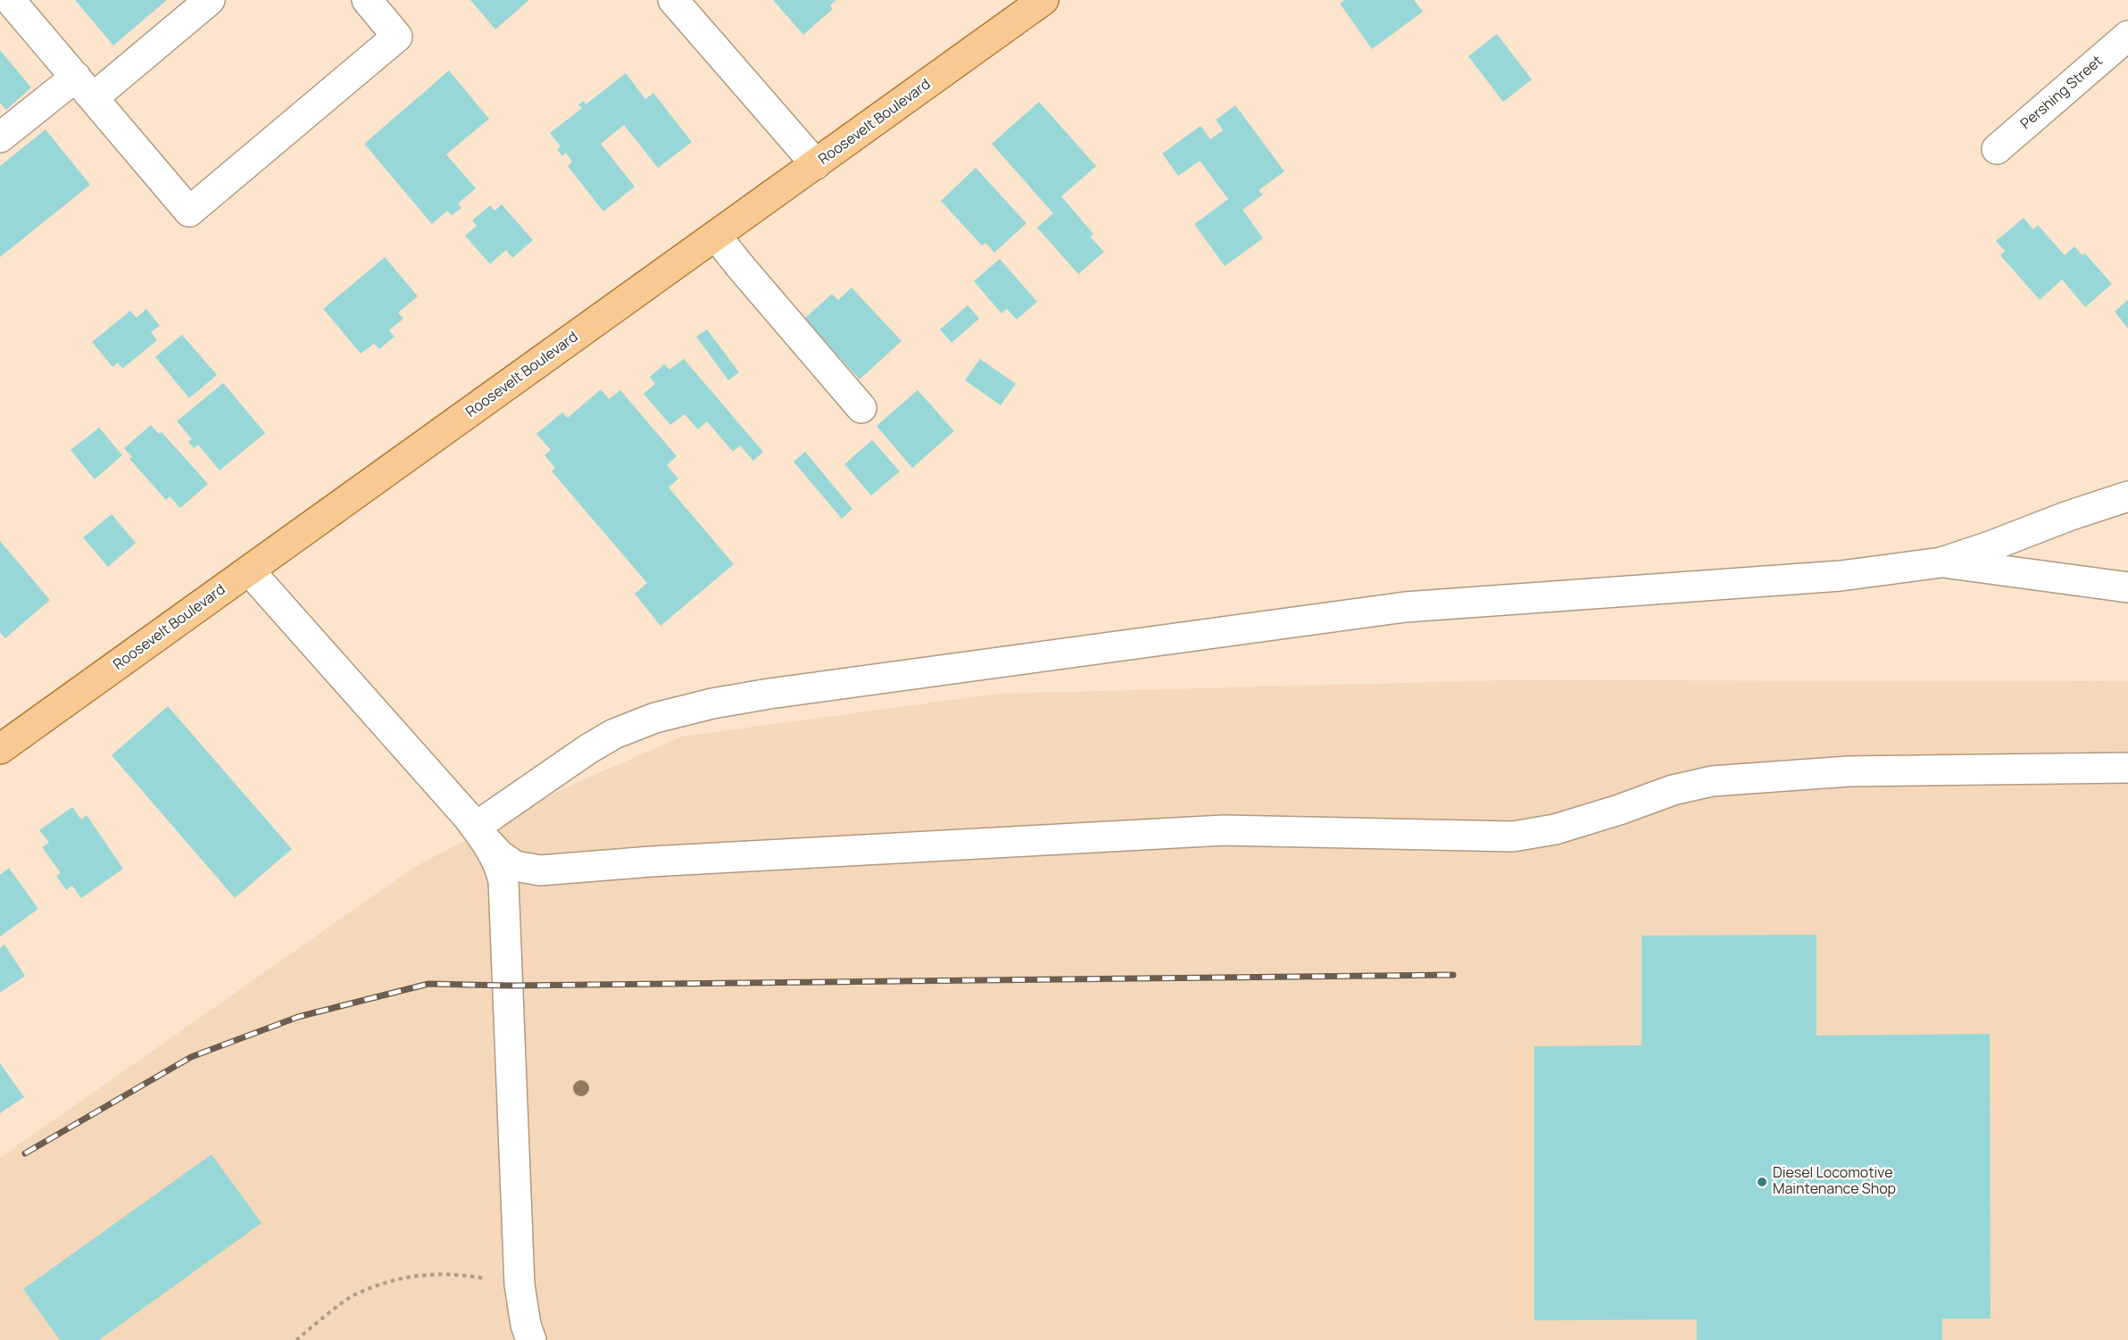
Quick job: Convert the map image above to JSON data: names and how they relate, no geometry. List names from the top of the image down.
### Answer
{
  "streets": {
    "main road": ["Roosevelt Boulevard"],
    "street": ["Pershing Street"]
  },
  "places": ["Diesel Locomotive Maintenance Shop"]
}
